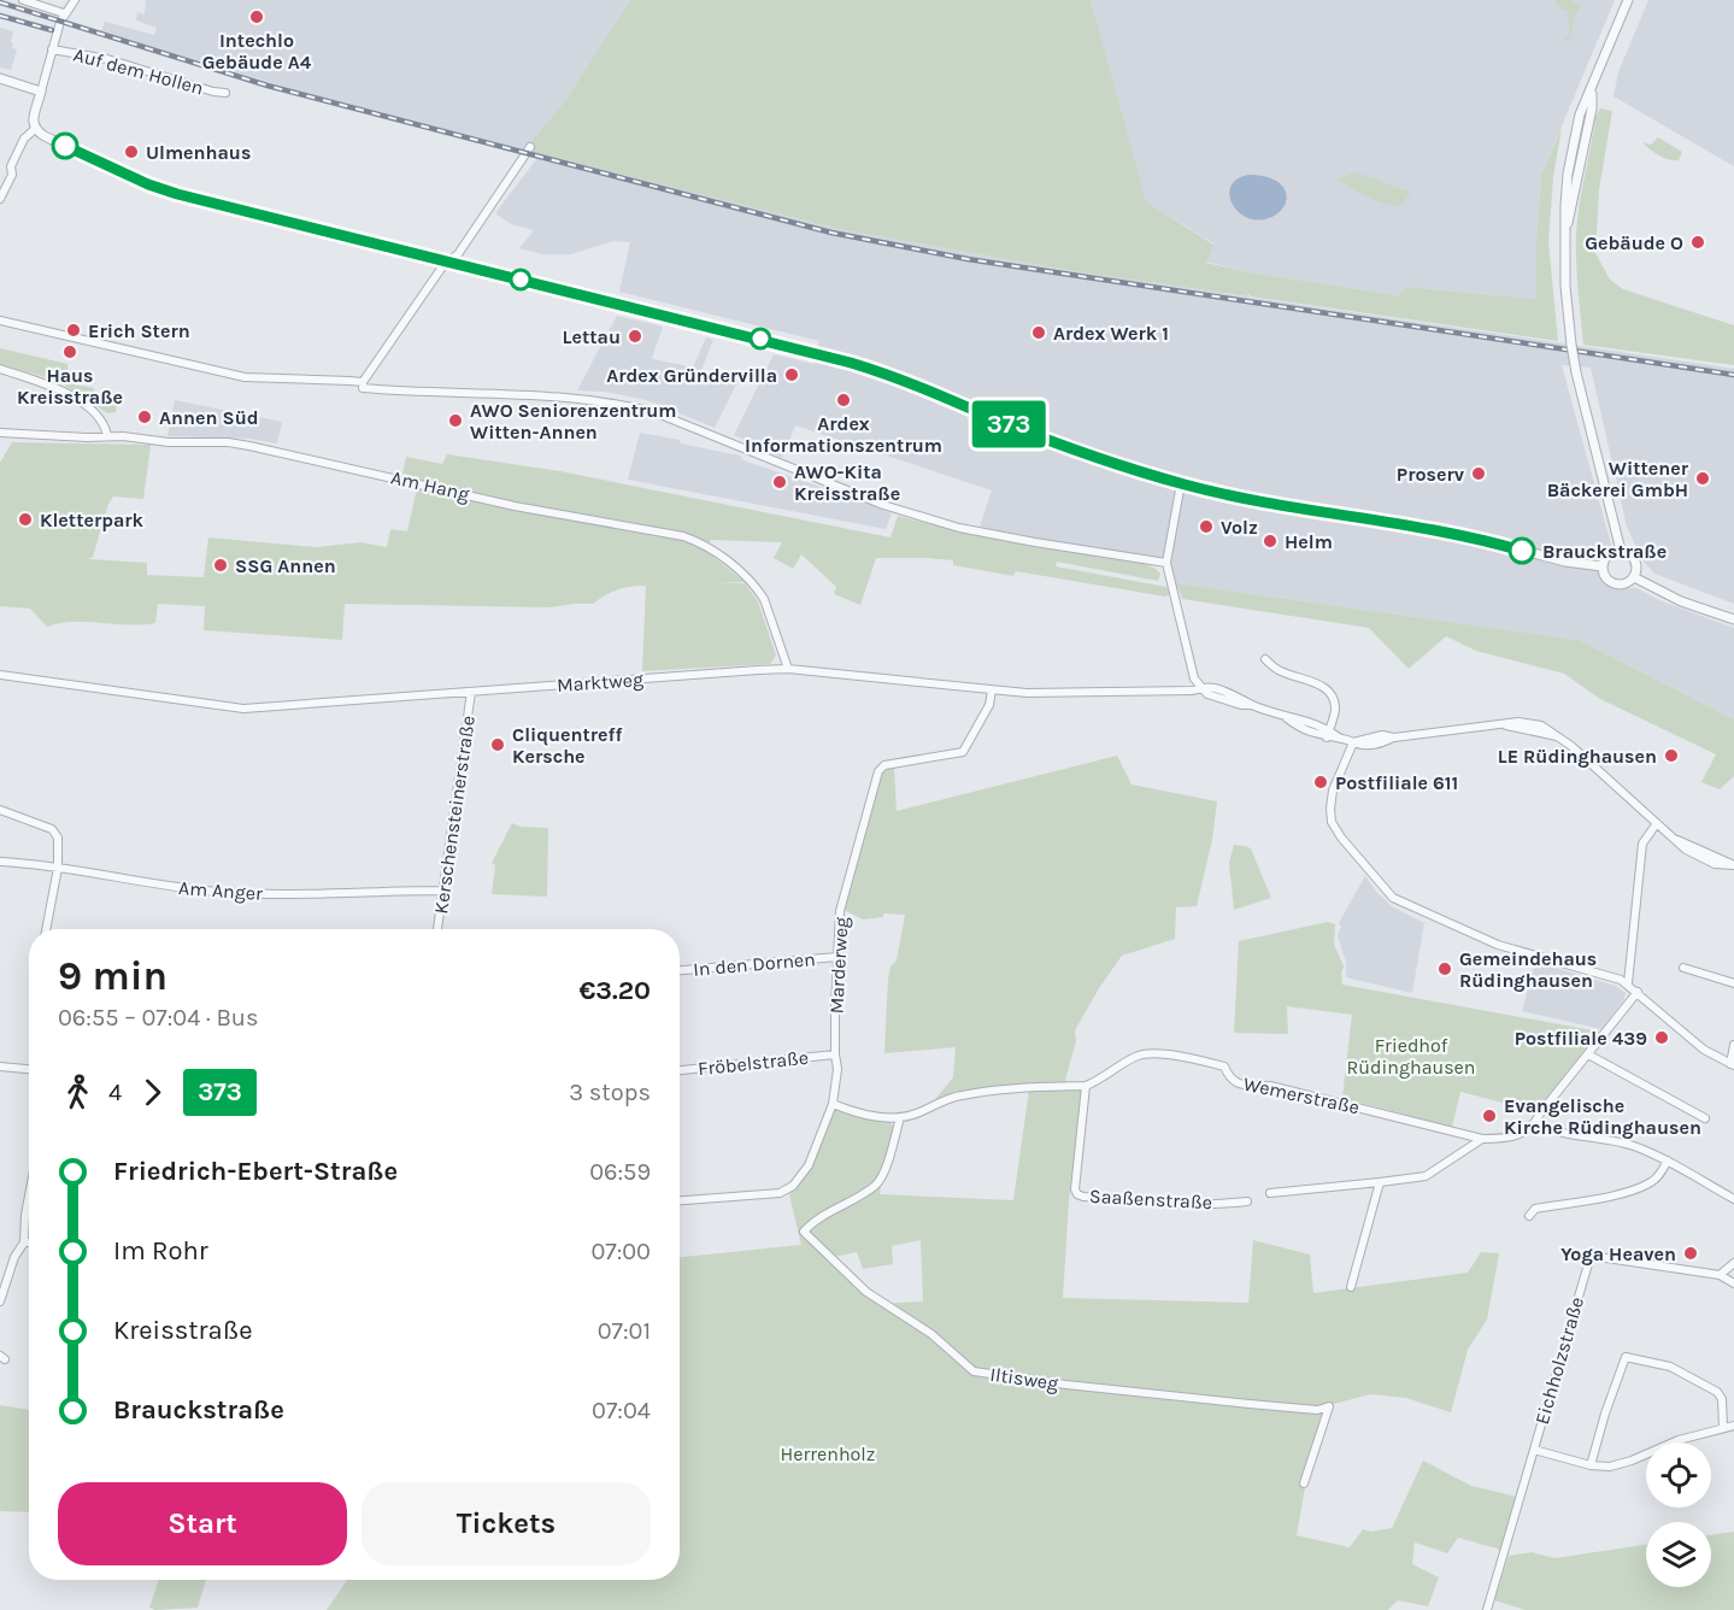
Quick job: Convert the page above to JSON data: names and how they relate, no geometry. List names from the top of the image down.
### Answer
{
  "streets": {
    "street": [
      "Auf dem Hollen",
      "Am Hang",
      "Marktweg",
      "Kerschensteinerstraße",
      "Am Anger",
      "In den Dornen",
      "Marderweg",
      "Fröbelstraße",
      "Wemerstraße",
      "Saaßenstraße",
      "Eichholzstraße",
      "Iltisweg"
    ]
  },
  "crossings": [
    ["Am Hang", "Marktweg"],
    ["Marktweg", "Kerschensteinerstraße"],
    ["Marktweg", "Marderweg"],
    ["Kerschensteinerstraße", "Am Anger"],
    ["In den Dornen", "Marderweg"],
    ["Marderweg", "Fröbelstraße"],
    ["Marderweg", "Wemerstraße"],
    ["Wemerstraße", "Saaßenstraße"],
    ["Wemerstraße", "Iltisweg"]
  ],
  "parks": ["Friedhof Rüdinghausen", "Herrenholz"],
  "places": [
    "Intechlo Gebäude A4",
    "Ulmenhaus",
    "Gebäude O",
    "Erich Stern",
    "Ardex Werk 1",
    "Lettau",
    "Haus Kreisstraße",
    "Ardex Gründervilla",
    "Ardex Informationszentrum",
    "Annen Süd",
    "AWO Seniorenzentrum Witten-Annen",
    "Proserv",
    "Wittener Bäckerei GmbH",
    "AWO-Kita Kreisstraße",
    "Kletterpark",
    "Volz",
    "Helm",
    "Brauckstraße",
    "SSG Annen",
    "Cliquentreff Kersche",
    "LE Rüdinghausen",
    "Postfiliale 611",
    "Gemeindehaus Rüdinghausen",
    "Postfiliale 439",
    "Evangelische Kirche Rüdinghausen",
    "Yoga Heaven"
  ],
  "lines": ["bus line 373"],
  "page": {
    "on_map": "373",
    "heading": ["9 min", "06:55 – 07:04 · Bus", "€3.20"],
    "legs": ["4", "373", "3 stops"],
    "list": [
      {
        "name": "Friedrich-Ebert-Straße",
        "value": "06:59"
      },
      {
        "name": "Im Rohr",
        "value": "07:00"
      },
      {
        "name": "Kreisstraße",
        "value": "07:01"
      },
      {
        "name": "Brauckstraße",
        "value": "07:04"
      }
    ],
    "buttons": ["Start", "Tickets"]
  }
}
